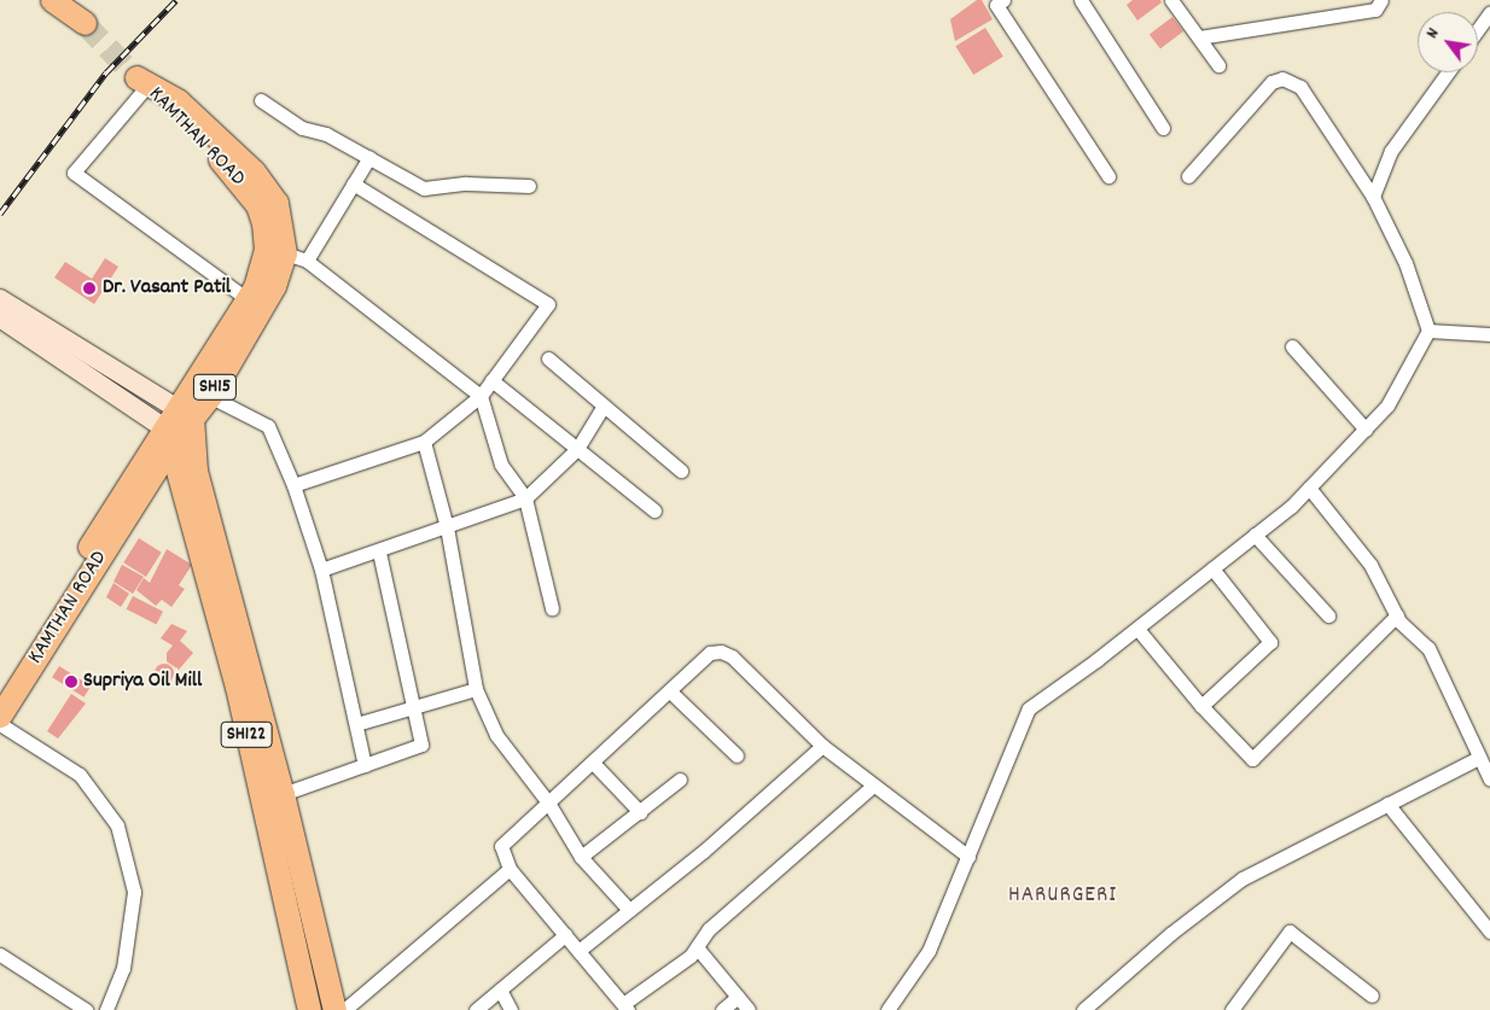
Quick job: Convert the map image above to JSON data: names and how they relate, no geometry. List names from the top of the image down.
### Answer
{
  "streets": {
    "main road": ["KAMTHAN ROAD", "SH15", "SH122"]
  },
  "crossings": [
    ["KAMTHAN ROAD", "SH122"]
  ],
  "districts": ["HARURGERI"],
  "places": ["Dr. Vasant Patil", "Supriya Oil Mill"],
  "north": "top left"
}
